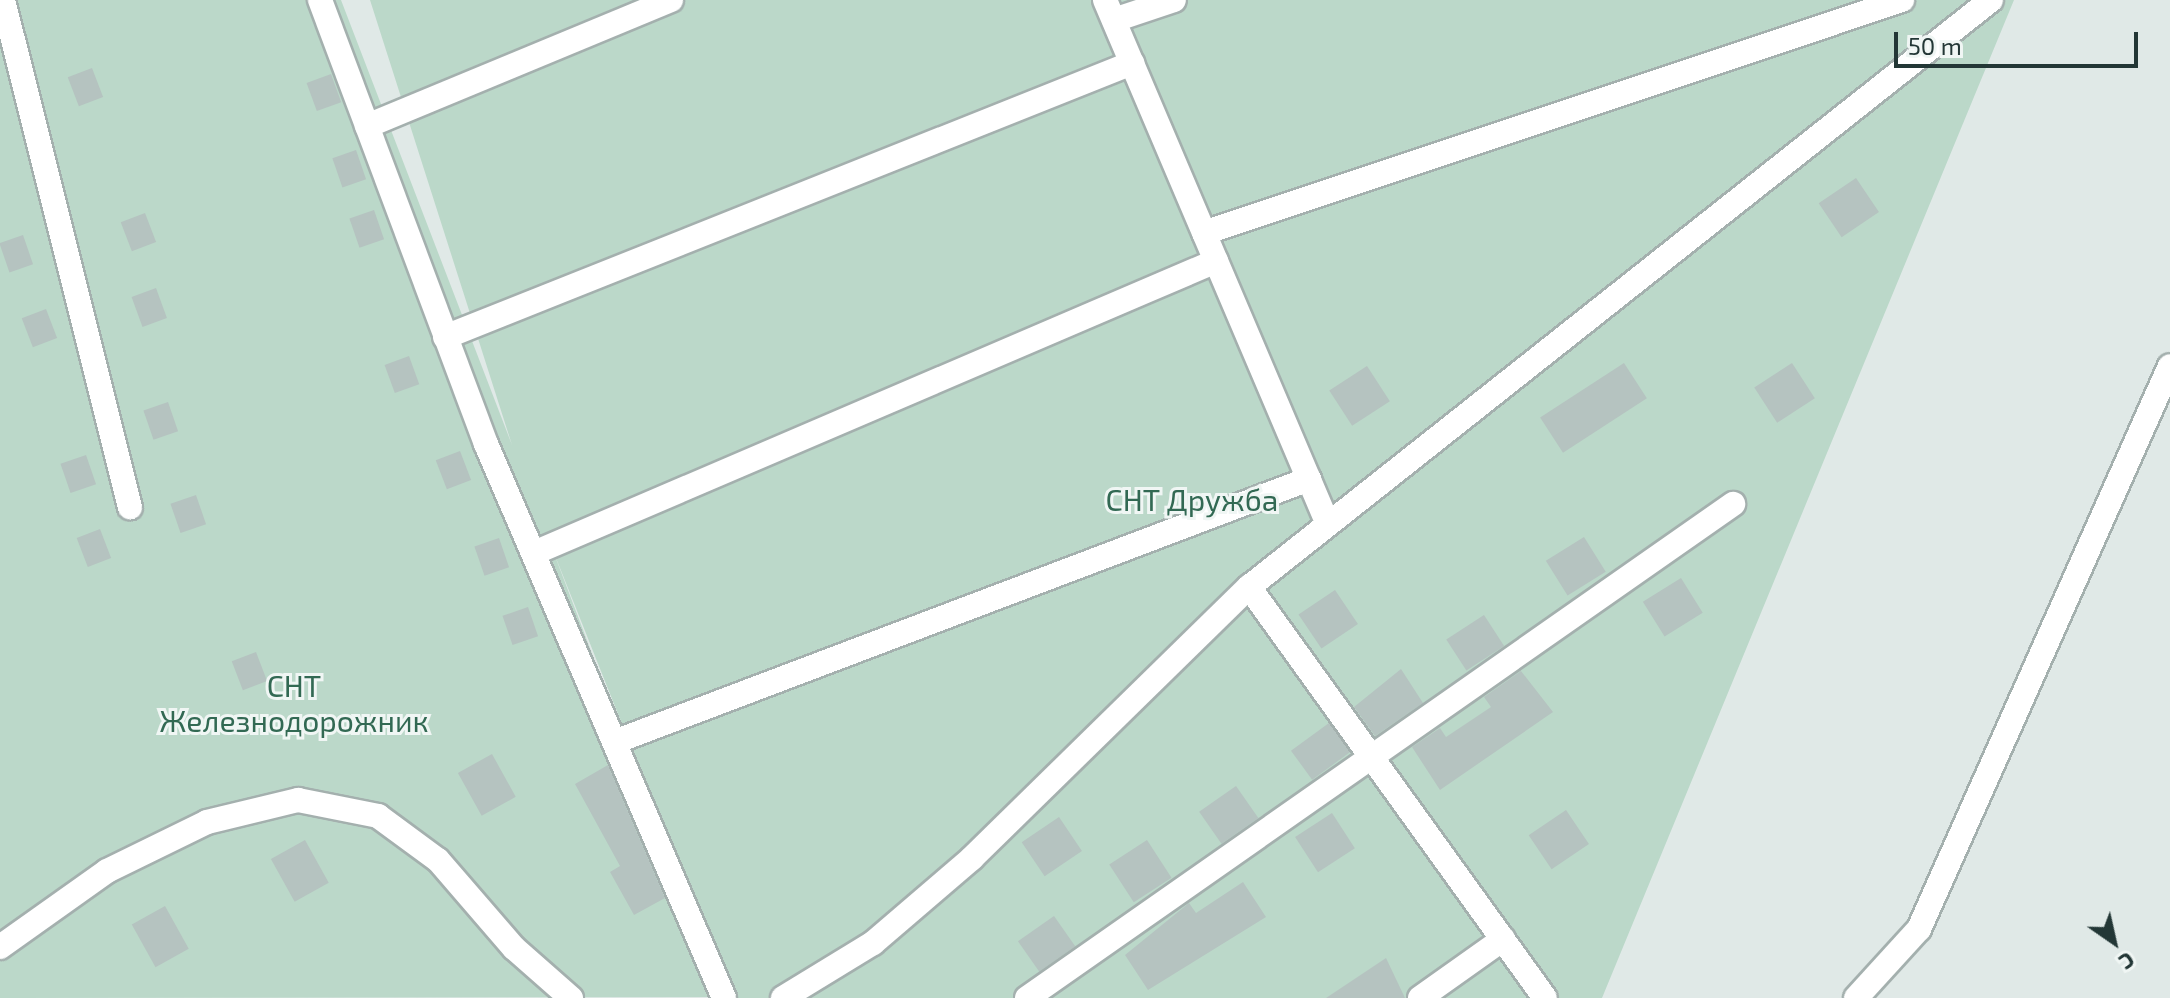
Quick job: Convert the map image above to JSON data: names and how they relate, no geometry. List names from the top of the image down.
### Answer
{
  "parks": ["СНТ Дружба", "СНТ Железнодорожник"],
  "scale_bar": "50 m",
  "north": "bottom right"
}
